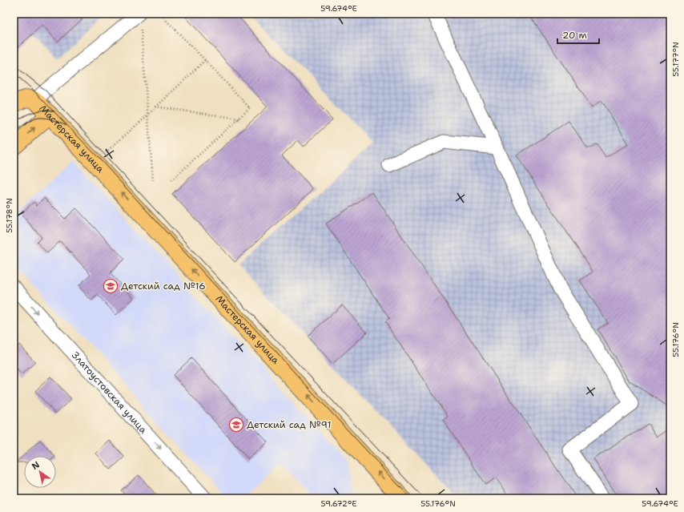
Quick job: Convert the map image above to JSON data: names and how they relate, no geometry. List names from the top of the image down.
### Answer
{
  "streets": {
    "main road": ["Мастерская улица"],
    "street": ["Златоустовская улица"]
  },
  "one_way": ["Мастерская улица", "Златоустовская улица"],
  "places": {
    "school or university": ["Детский сад №16", "Детский сад №91"]
  },
  "scale_bar": "20 m",
  "north": "top left",
  "coordinates": [
    "59.674°E",
    "55.177°N",
    "55.178°N",
    "55.176°N",
    "59.672°E"
  ]
}
